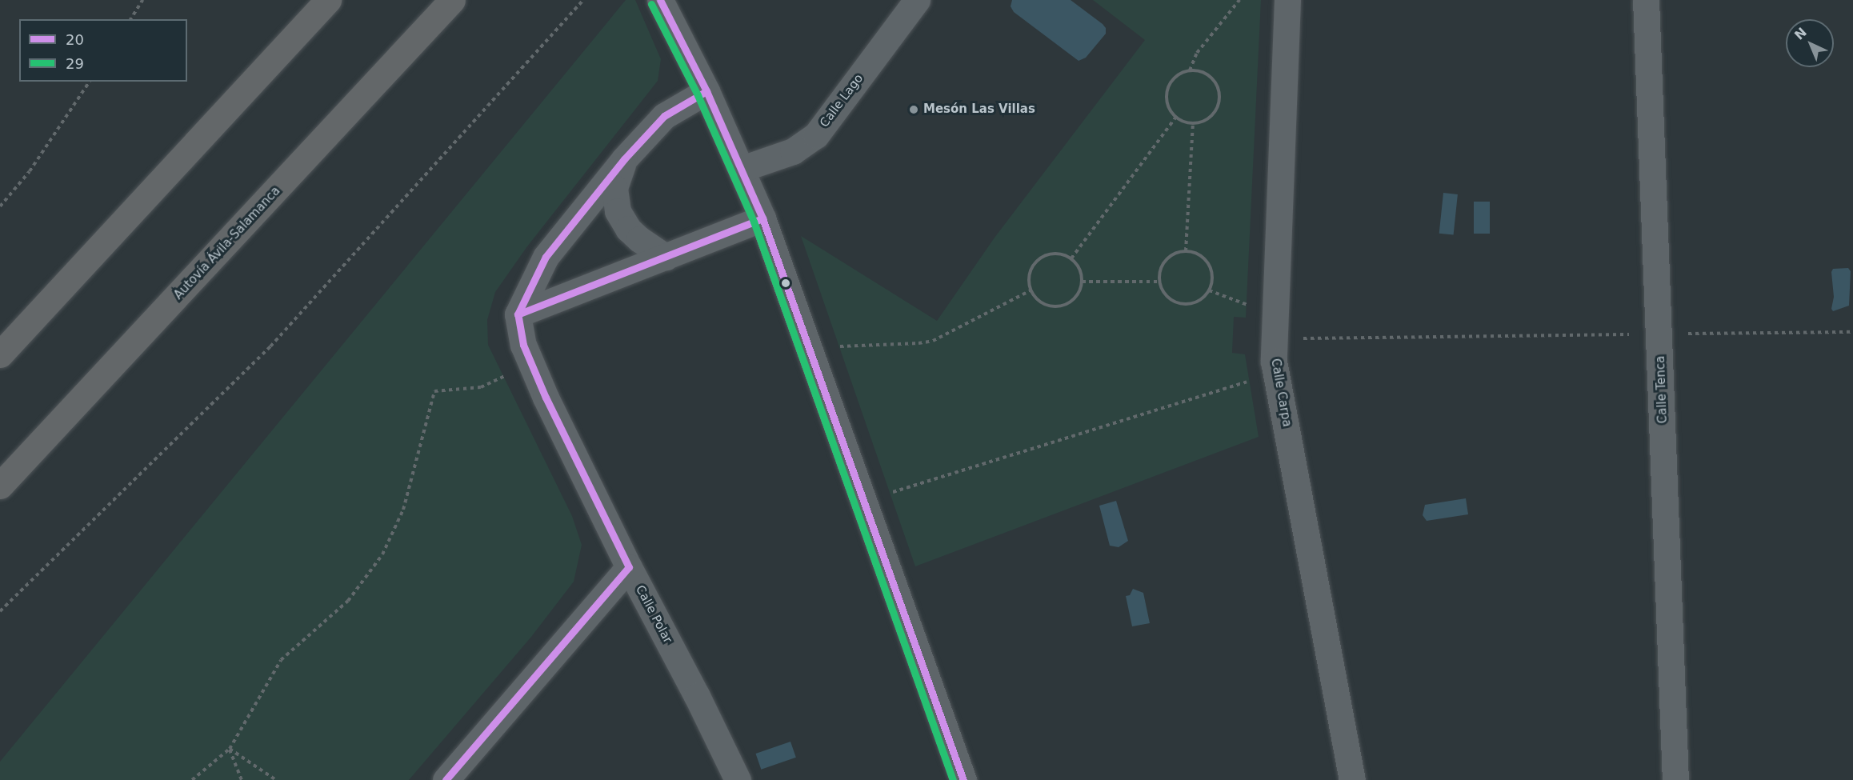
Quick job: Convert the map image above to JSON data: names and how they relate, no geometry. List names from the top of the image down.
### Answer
{
  "streets": {
    "highway": ["Autovía Ávila-Salamanca"],
    "street": [
      "Calle Lago",
      "Calle Tenca",
      "Calle Carpa",
      "Calle Polar"
    ]
  },
  "places": ["Mesón Las Villas"],
  "lines": ["transit line 20", "transit line 29"],
  "legend": ["20", "29"],
  "north": "top left"
}
